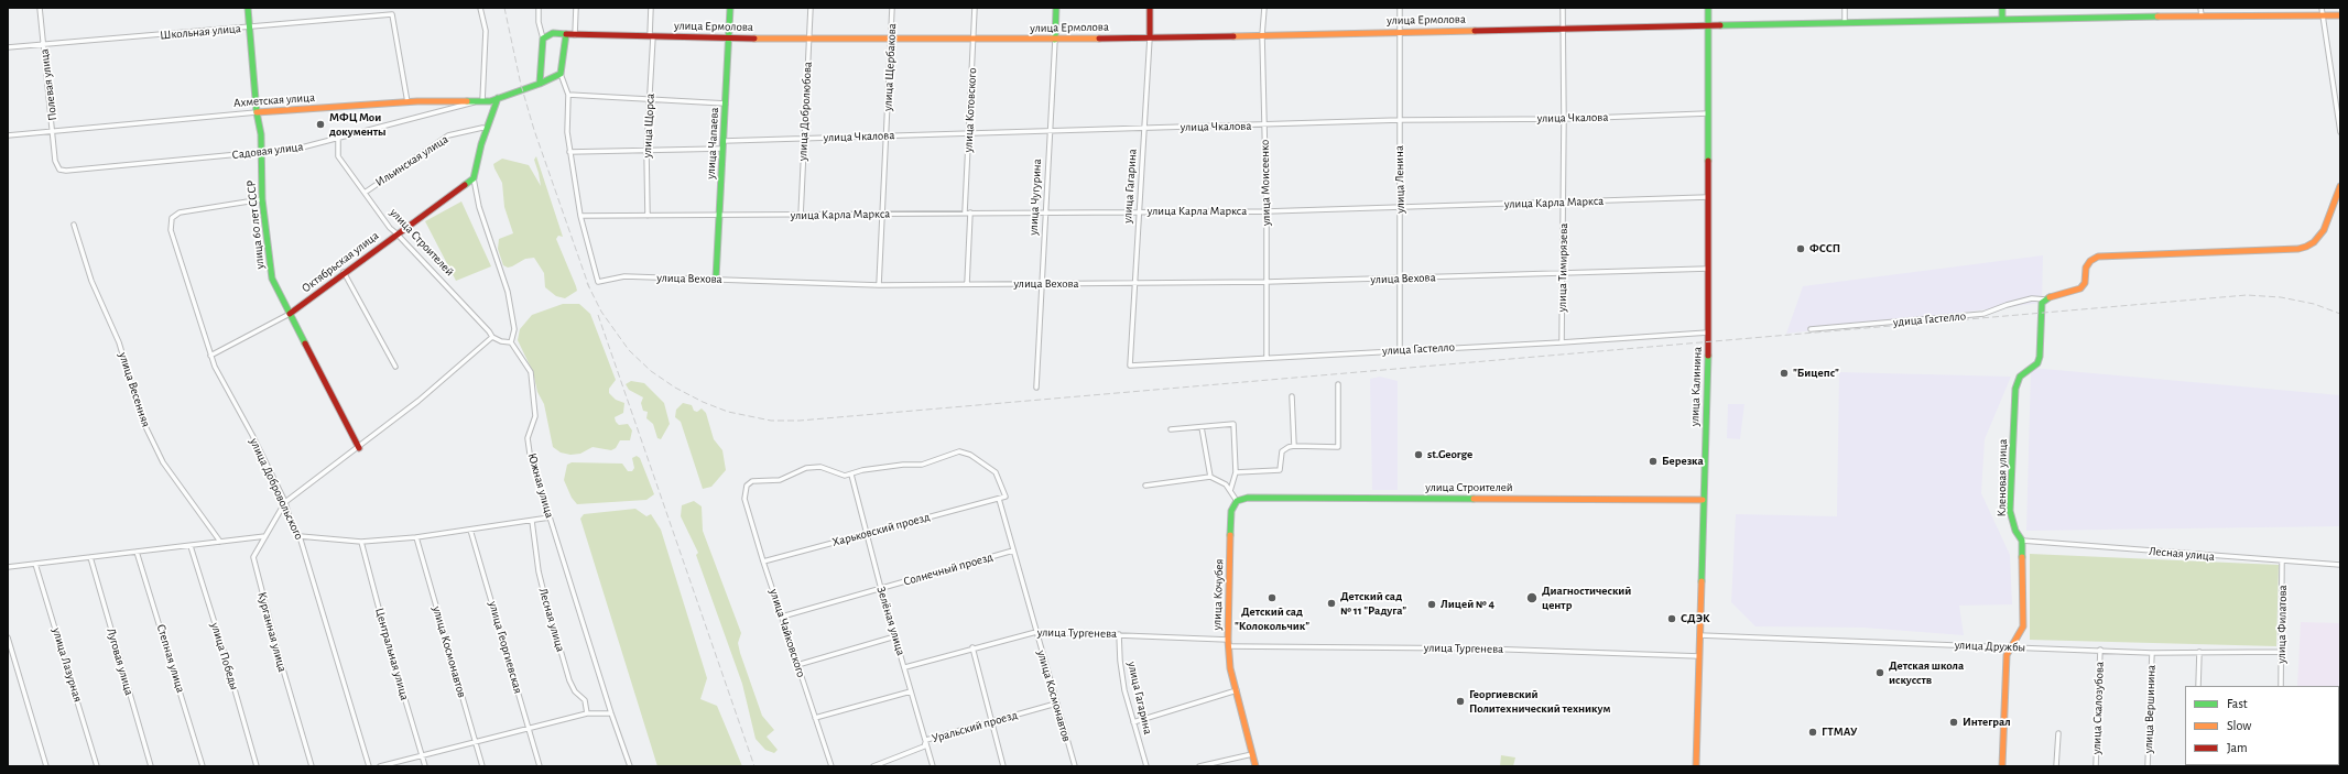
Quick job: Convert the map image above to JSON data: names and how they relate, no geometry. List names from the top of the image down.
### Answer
{
  "streets": {
    "street": [
      "улица Ермолова",
      "Школьная улица",
      "улица Щербакова",
      "Полевая улица",
      "Ахметская улица",
      "улица Котовского",
      "улица Добролюбова",
      "улица Чкалова",
      "улица Щорса",
      "улица Чапаева",
      "Садовая улица",
      "Ильинская улица",
      "улица Ленина",
      "улица Моисеенко",
      "улица Гагарина",
      "улица Чугурина",
      "улица Карла Маркса",
      "улица 60 лет СССР",
      "улица Строителей",
      "Октябрьская улица",
      "улица Тимирязева",
      "улица Вехова",
      "удица Гастелло",
      "улица Гастелло",
      "улица Калинина",
      "улица Весенняя",
      "Кленовая улица",
      "Южная улица",
      "улица Добровольского",
      "Харьковский проезд",
      "Лесная улица",
      "Солнечный проезд",
      "улица Кочубея",
      "Зелёная улица",
      "улица Филатова",
      "Курганная улица",
      "улица Чайковского",
      "улица Тургенева",
      "улица Дружбы",
      "улица Георгиевская",
      "улица Космонавтов",
      "Центральная улица",
      "улица Победы",
      "Степная улица",
      "Луговая улица",
      "улица Лазурная",
      "улица Скалозубова",
      "улица Вершинина",
      "Уральский проезд"
    ]
  },
  "crossings": [
    ["улица Ермолова", "улица Щербакова"],
    ["улица Ермолова", "улица Котовского"],
    ["улица Ермолова", "улица Добролюбова"],
    ["улица Ермолова", "улица Щорса"],
    ["улица Ермолова", "улица Чапаева"],
    ["улица Ермолова", "улица Ленина"],
    ["улица Ермолова", "улица Моисеенко"],
    ["улица Ермолова", "улица Гагарина"],
    ["улица Ермолова", "улица Чугурина"],
    ["улица Ермолова", "улица Тимирязева"],
    ["улица Ермолова", "улица Калинина"],
    ["Школьная улица", "Полевая улица"],
    ["Школьная улица", "Ахметская улица"],
    ["Школьная улица", "улица 60 лет СССР"],
    ["улица Щербакова", "улица Чкалова"],
    ["улица Щербакова", "улица Карла Маркса"],
    ["улица Щербакова", "улица Вехова"],
    ["Полевая улица", "Ахметская улица"],
    ["Полевая улица", "Садовая улица"],
    ["Ахметская улица", "Садовая улица"],
    ["Ахметская улица", "улица 60 лет СССР"],
    ["Ахметская улица", "улица Вехова"],
    ["улица Котовского", "улица Чкалова"],
    ["улица Котовского", "улица Карла Маркса"],
    ["улица Добролюбова", "улица Чкалова"],
    ["улица Добролюбова", "улица Карла Маркса"],
    ["улица Чкалова", "улица Чапаева"],
    ["улица Чкалова", "улица Ленина"],
    ["улица Чкалова", "улица Моисеенко"],
    ["улица Чкалова", "улица Гагарина"],
    ["улица Чкалова", "улица Чугурина"],
    ["улица Чкалова", "улица Тимирязева"],
    ["улица Чкалова", "улица Калинина"],
    ["улица Щорса", "улица Карла Маркса"],
    ["улица Чапаева", "улица Карла Маркса"],
    ["улица Чапаева", "улица Вехова"],
    ["Садовая улица", "улица 60 лет СССР"],
    ["Садовая улица", "улица Строителей"],
    ["Ильинская улица", "улица Строителей"],
    ["улица Ленина", "улица Карла Маркса"],
    ["улица Ленина", "улица Вехова"],
    ["улица Ленина", "улица Гастелло"],
    ["улица Моисеенко", "улица Карла Маркса"],
    ["улица Моисеенко", "улица Вехова"],
    ["улица Моисеенко", "улица Гастелло"],
    ["улица Гагарина", "улица Карла Маркса"],
    ["улица Гагарина", "улица Вехова"],
    ["улица Гагарина", "улица Гастелло"],
    ["улица Гагарина", "улица Тургенева"],
    ["улица Чугурина", "улица Карла Маркса"],
    ["улица Чугурина", "улица Вехова"],
    ["улица Карла Маркса", "улица Тимирязева"],
    ["улица Карла Маркса", "улица Вехова"],
    ["улица Карла Маркса", "улица Калинина"],
    ["улица 60 лет СССР", "Октябрьская улица"],
    ["улица 60 лет СССР", "улица Добровольского"],
    ["улица Строителей", "Октябрьская улица"],
    ["улица Строителей", "улица Калинина"],
    ["улица Строителей", "улица Кочубея"],
    ["Октябрьская улица", "улица Добровольского"],
    ["улица Тимирязева", "улица Вехова"],
    ["улица Тимирязева", "улица Гастелло"],
    ["улица Вехова", "улица Калинина"],
    ["удица Гастелло", "Кленовая улица"],
    ["улица Гастелло", "улица Калинина"],
    ["улица Калинина", "улица Тургенева"],
    ["улица Калинина", "улица Дружбы"],
    ["Кленовая улица", "Лесная улица"],
    ["Кленовая улица", "улица Дружбы"],
    ["улица Добровольского", "Курганная улица"],
    ["Харьковский проезд", "Зелёная улица"],
    ["Харьковский проезд", "улица Чайковского"],
    ["Харьковский проезд", "улица Космонавтов"],
    ["Лесная улица", "улица Филатова"],
    ["Солнечный проезд", "Зелёная улица"],
    ["Солнечный проезд", "улица Чайковского"],
    ["Солнечный проезд", "улица Космонавтов"],
    ["улица Кочубея", "улица Тургенева"],
    ["Зелёная улица", "улица Чайковского"],
    ["Зелёная улица", "улица Тургенева"],
    ["Зелёная улица", "Уральский проезд"],
    ["улица Филатова", "улица Дружбы"],
    ["улица Тургенева", "улица Космонавтов"],
    ["улица Дружбы", "улица Скалозубова"],
    ["улица Дружбы", "улица Вершинина"],
    ["улица Космонавтов", "Уральский проезд"]
  ],
  "places": [
    "МФЦ Мои документы",
    "ФССП",
    "\"Бицепс\"",
    "st.George",
    "Березка",
    "Детский сад \"Колокольчик\"",
    "Диагностический центр",
    "Детский сад № 11 \"Радуга\"",
    "Лицей № 4",
    "СДЭК",
    "Детская школа искусств",
    "Георгиевский Политехнический техникум",
    "Интеграл",
    "ГТМАУ"
  ],
  "legend": ["Fast", "Slow", "Jam"]
}
